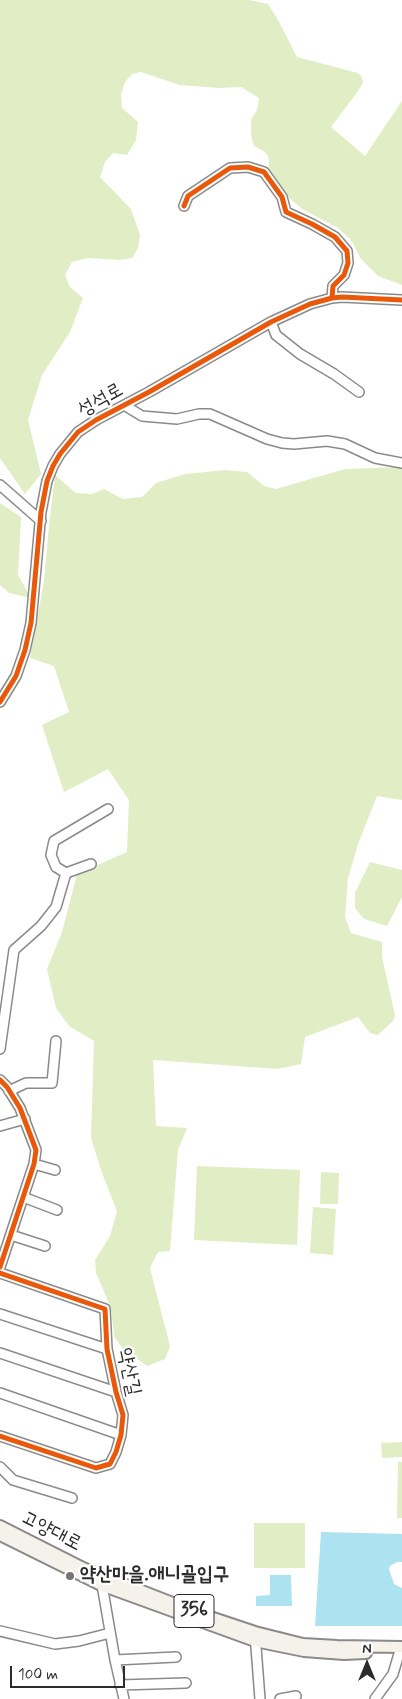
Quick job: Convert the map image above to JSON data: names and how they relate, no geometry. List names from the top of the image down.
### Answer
{
  "streets": {
    "main road": ["고양대로", "356"],
    "street": ["성석로", "약산길"]
  },
  "places": ["약산마을.애니골입구"],
  "scale_bar": "100 m",
  "north": "top"
}
